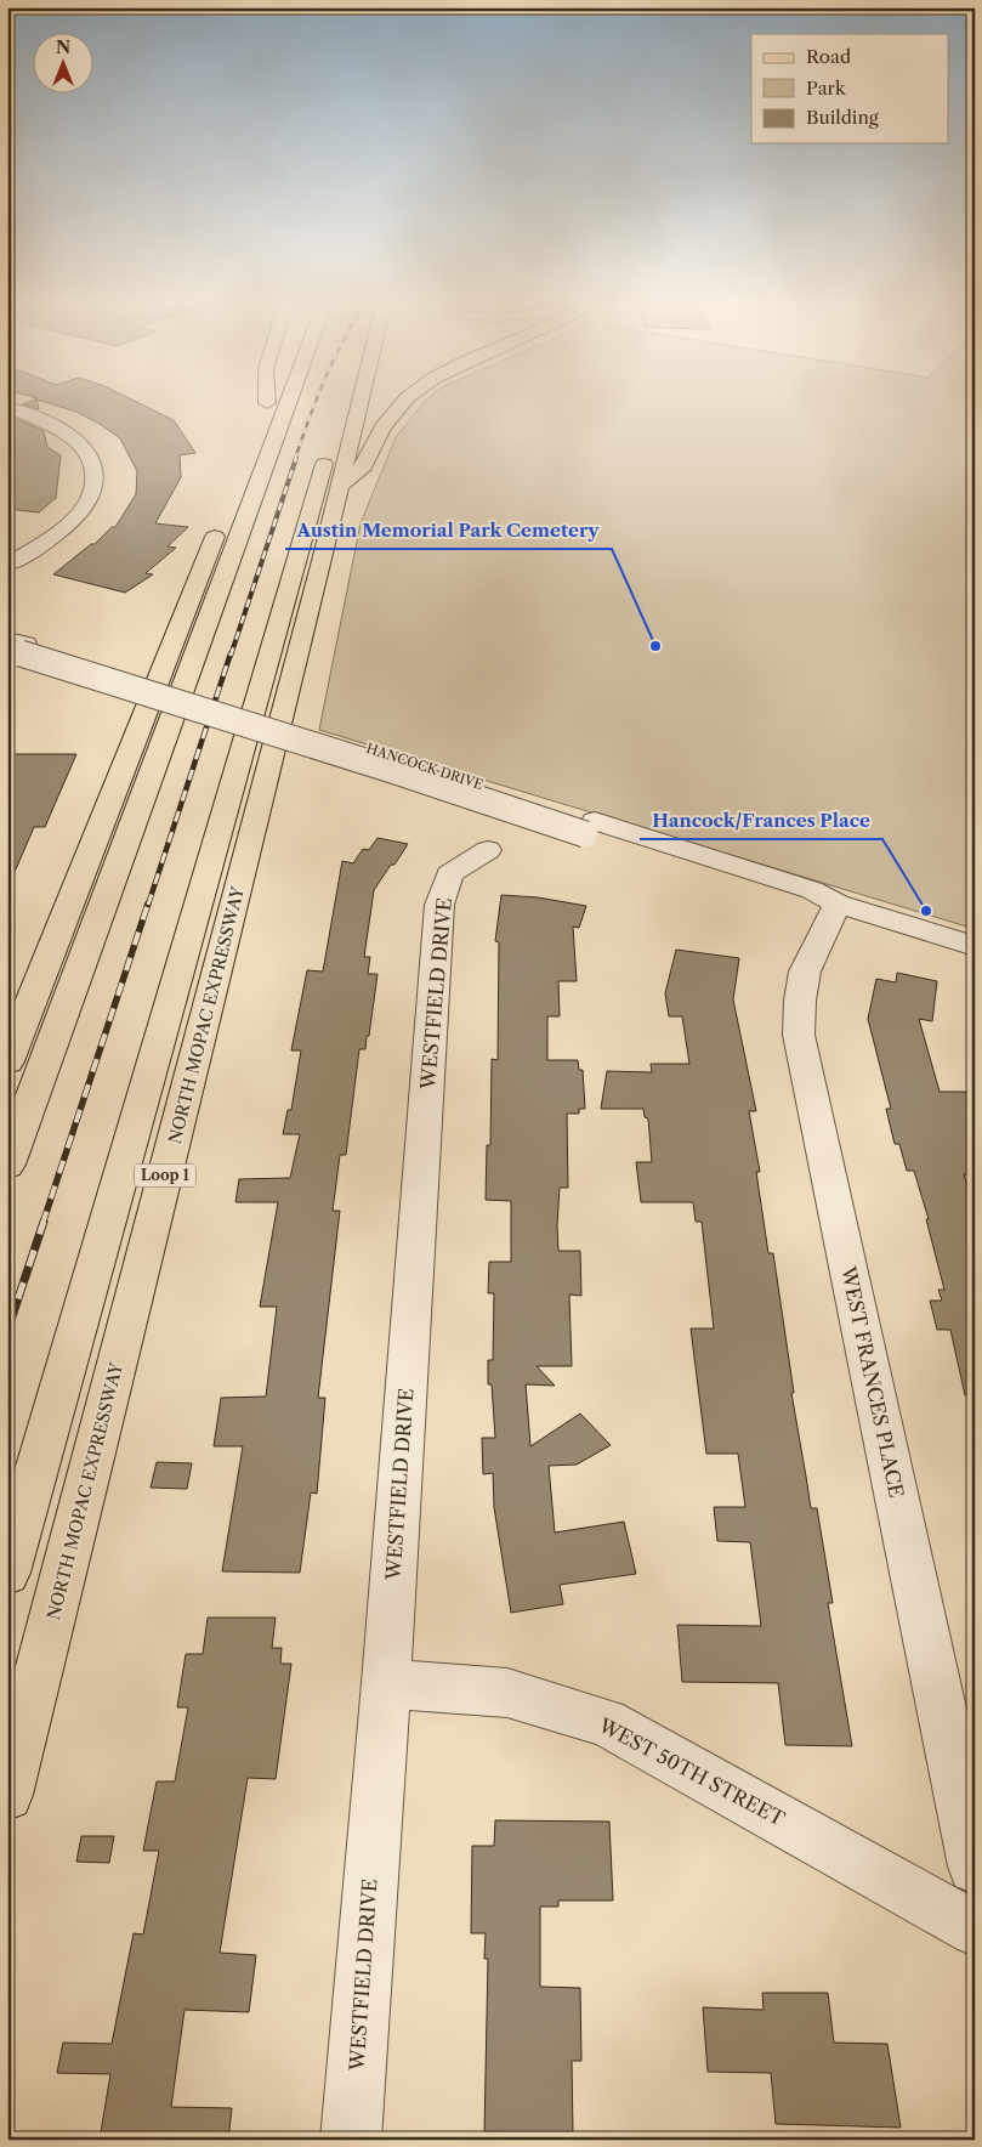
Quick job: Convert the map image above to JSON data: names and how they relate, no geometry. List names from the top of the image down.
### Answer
{
  "streets": {
    "main road": ["NORTH MOPAC EXPRESSWAY", "Loop 1"],
    "street": [
      "HANCOCK DRIVE",
      "WESTFIELD DRIVE",
      "WEST FRANCES PLACE",
      "WEST 50TH STREET"
    ]
  },
  "crossings": [
    ["HANCOCK DRIVE", "WEST FRANCES PLACE"],
    ["WESTFIELD DRIVE", "WEST 50TH STREET"]
  ],
  "places": ["Austin Memorial Park Cemetery", "Hancock/Frances Place"],
  "legend": ["Road", "Park", "Building"],
  "north": "top"
}
